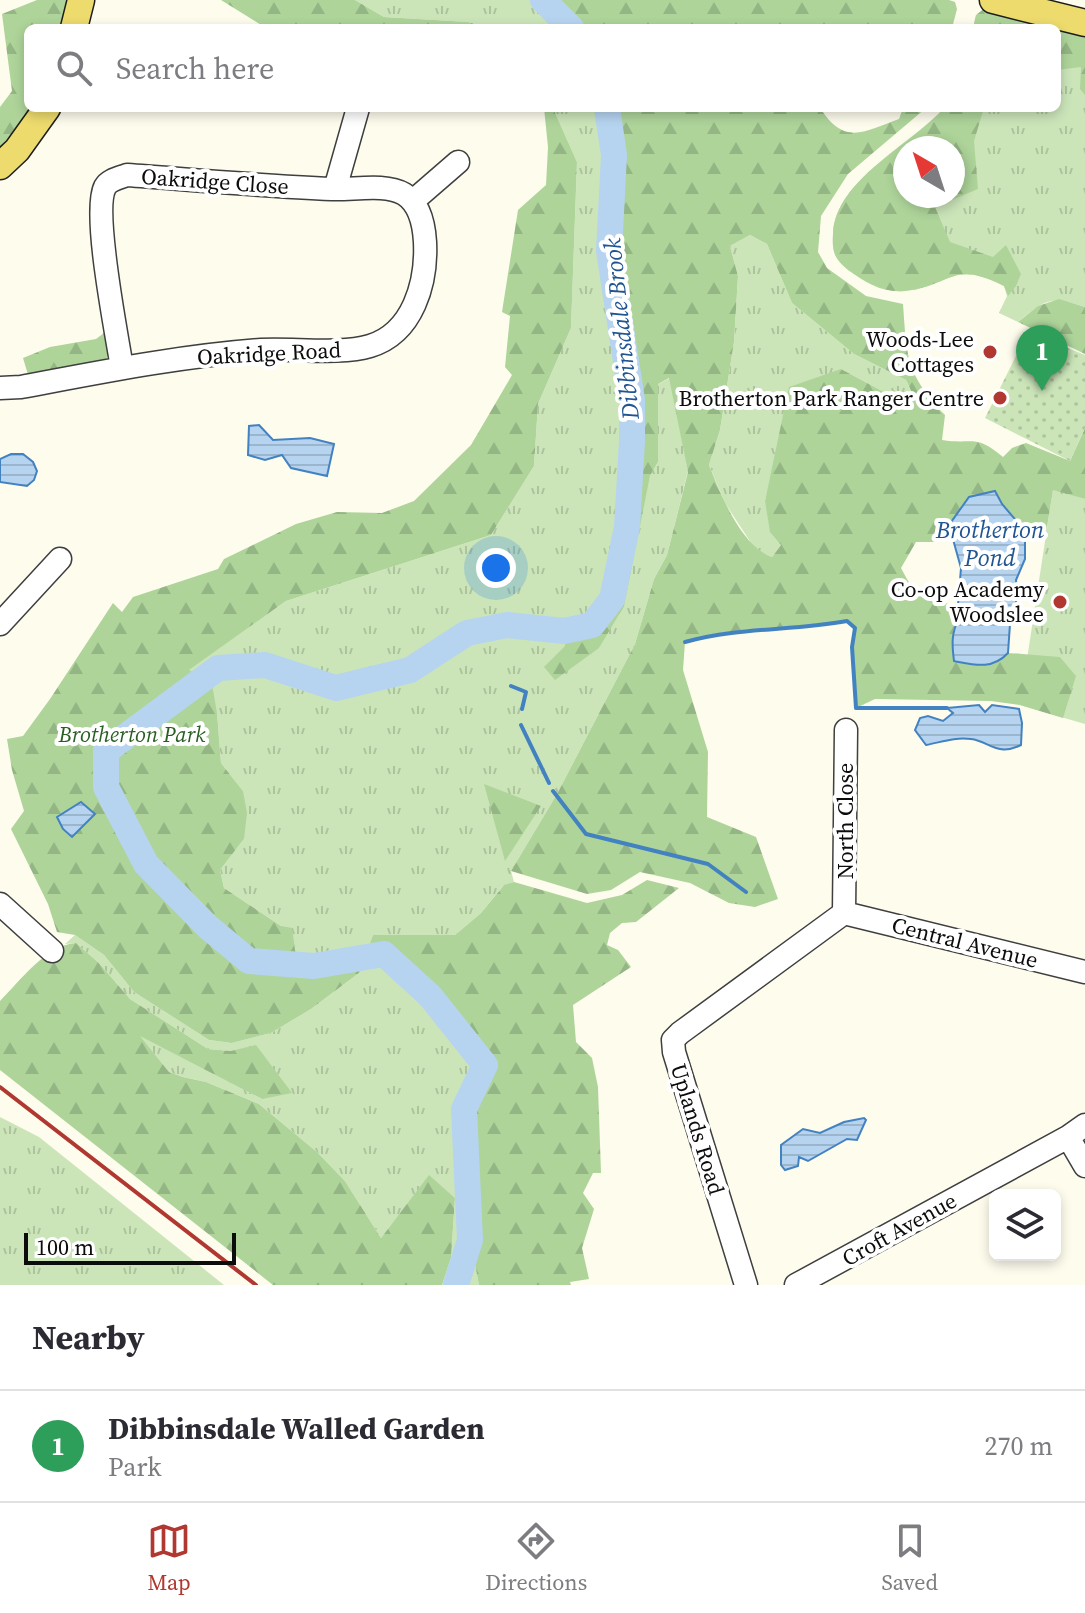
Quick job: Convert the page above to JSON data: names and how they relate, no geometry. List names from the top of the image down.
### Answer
{
  "streets": {
    "street": [
      "Oakridge Close",
      "Oakridge Road",
      "North Close",
      "Central Avenue",
      "Uplands Road",
      "Croft Avenue"
    ]
  },
  "crossings": [
    ["Oakridge Close", "Oakridge Road"],
    ["North Close", "Central Avenue"],
    ["North Close", "Uplands Road"],
    ["Central Avenue", "Uplands Road"]
  ],
  "water": ["Dibbinsdale Brook", "Brotherton Pond"],
  "parks": ["Brotherton Park"],
  "places": ["Woods-Lee Cottages", "Brotherton Park Ranger Centre", "Co-op Academy Woodslee"],
  "scale_bar": "100 m",
  "north": "top left",
  "page": {
    "search": "Search here",
    "pins": "1",
    "scale": "100 m",
    "heading": "Nearby",
    "list": [
      {
        "mark": "1",
        "name": "Dibbinsdale Walled Garden",
        "note": "Park",
        "value": "270 m"
      }
    ],
    "nav": ["Map", "Directions", "Saved"]
  }
}
